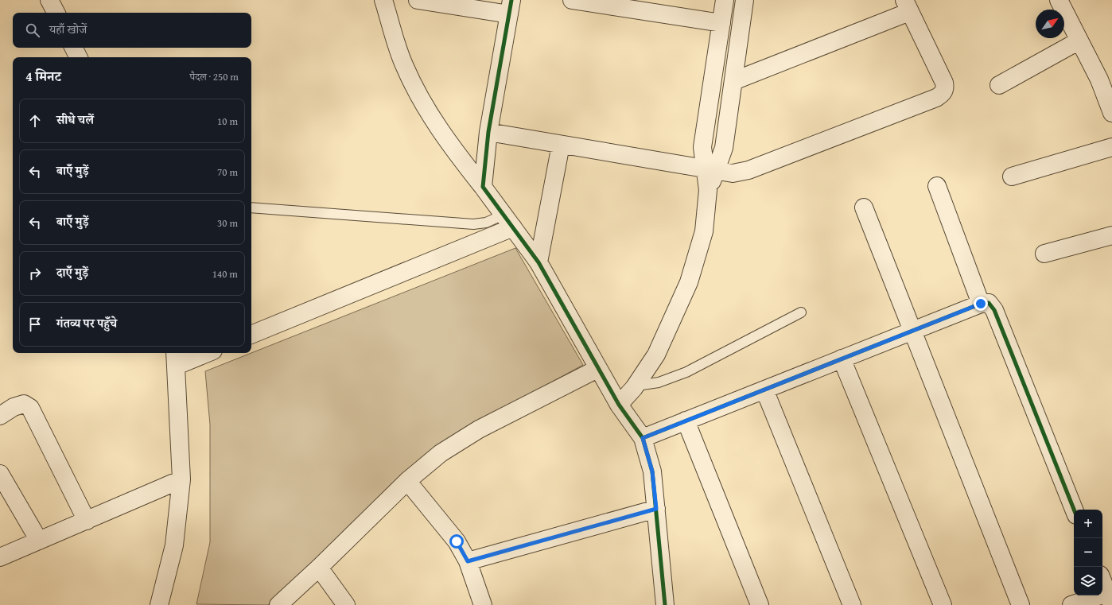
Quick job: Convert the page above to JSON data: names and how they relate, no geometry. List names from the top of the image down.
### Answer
{
  "north": "top right",
  "page": {
    "search": "यहाँ खोजें",
    "heading": ["4 मिनट", "पैदल · 250 m"],
    "list": [
      ["सीधे चलें", "10 m"],
      ["बाएँ मुड़ें", "70 m"],
      ["बाएँ मुड़ें", "30 m"],
      ["दाएँ मुड़ें", "140 m"],
      "गंतव्य पर पहुँचे"
    ],
    "map_buttons": ["+", "−"]
  }
}
